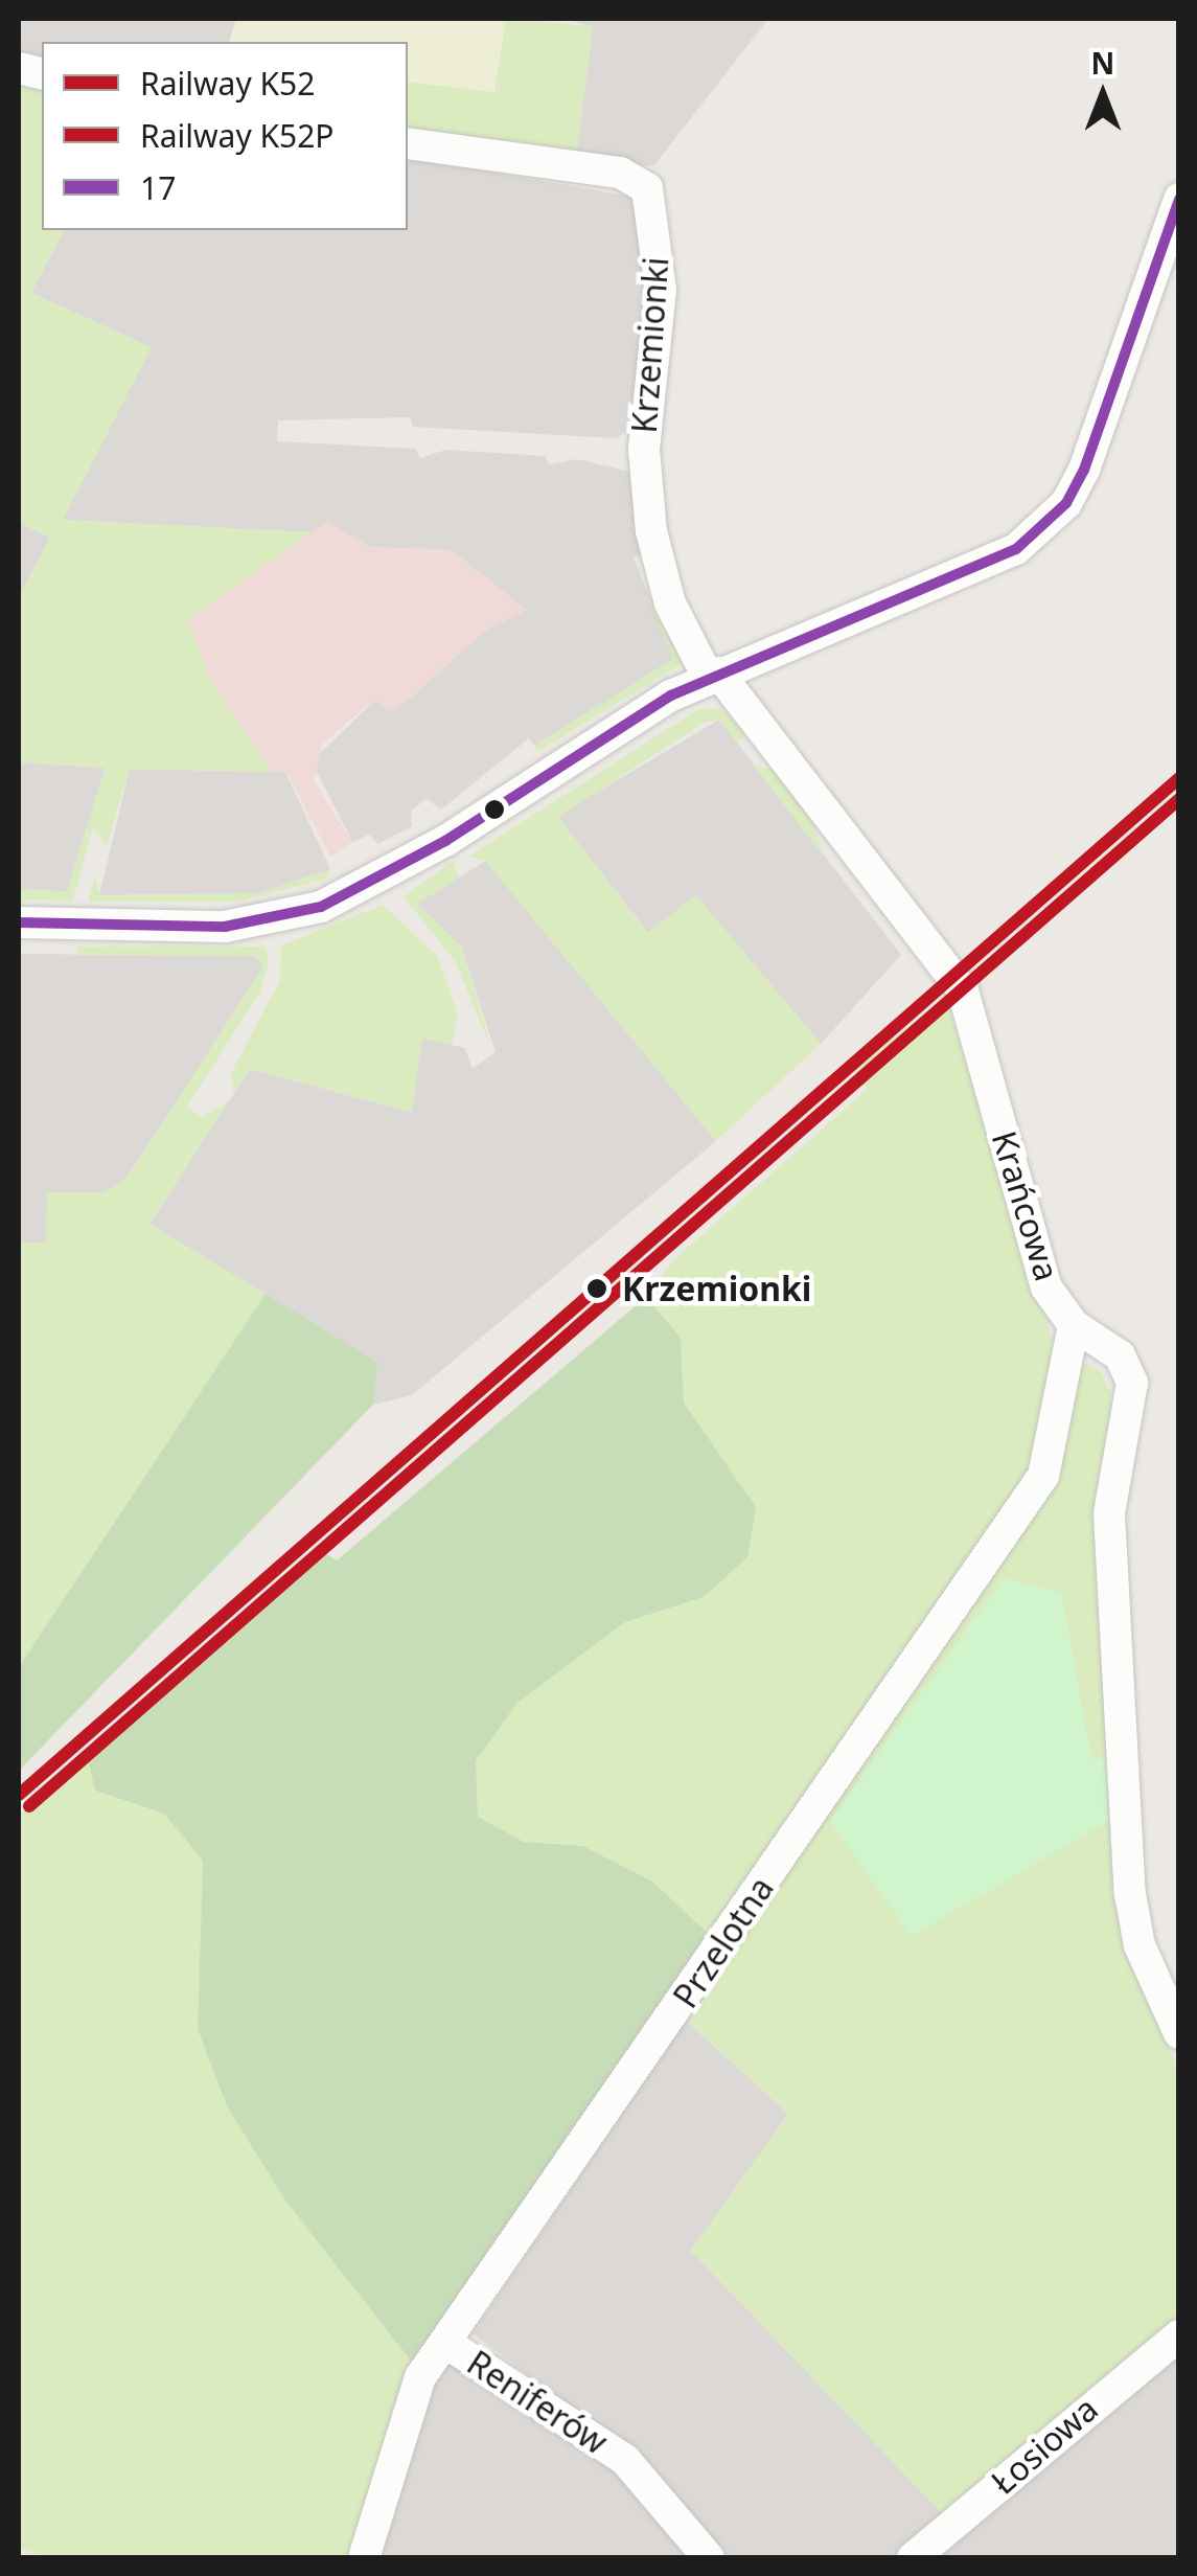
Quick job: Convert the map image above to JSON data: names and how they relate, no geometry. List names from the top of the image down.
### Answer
{
  "streets": {
    "street": [
      "Krzemionki",
      "Krańcowa",
      "Przelotna",
      "Reniferów",
      "Łosiowa"
    ]
  },
  "crossings": [
    ["Krzemionki", "Krańcowa"],
    ["Krańcowa", "Przelotna"],
    ["Przelotna", "Reniferów"]
  ],
  "places": ["Krzemionki"],
  "lines": ["transit line 17", "rail line K52", "rail line K52P"],
  "legend": ["Railway K52", "Railway K52P", "17"],
  "north": "top"
}
